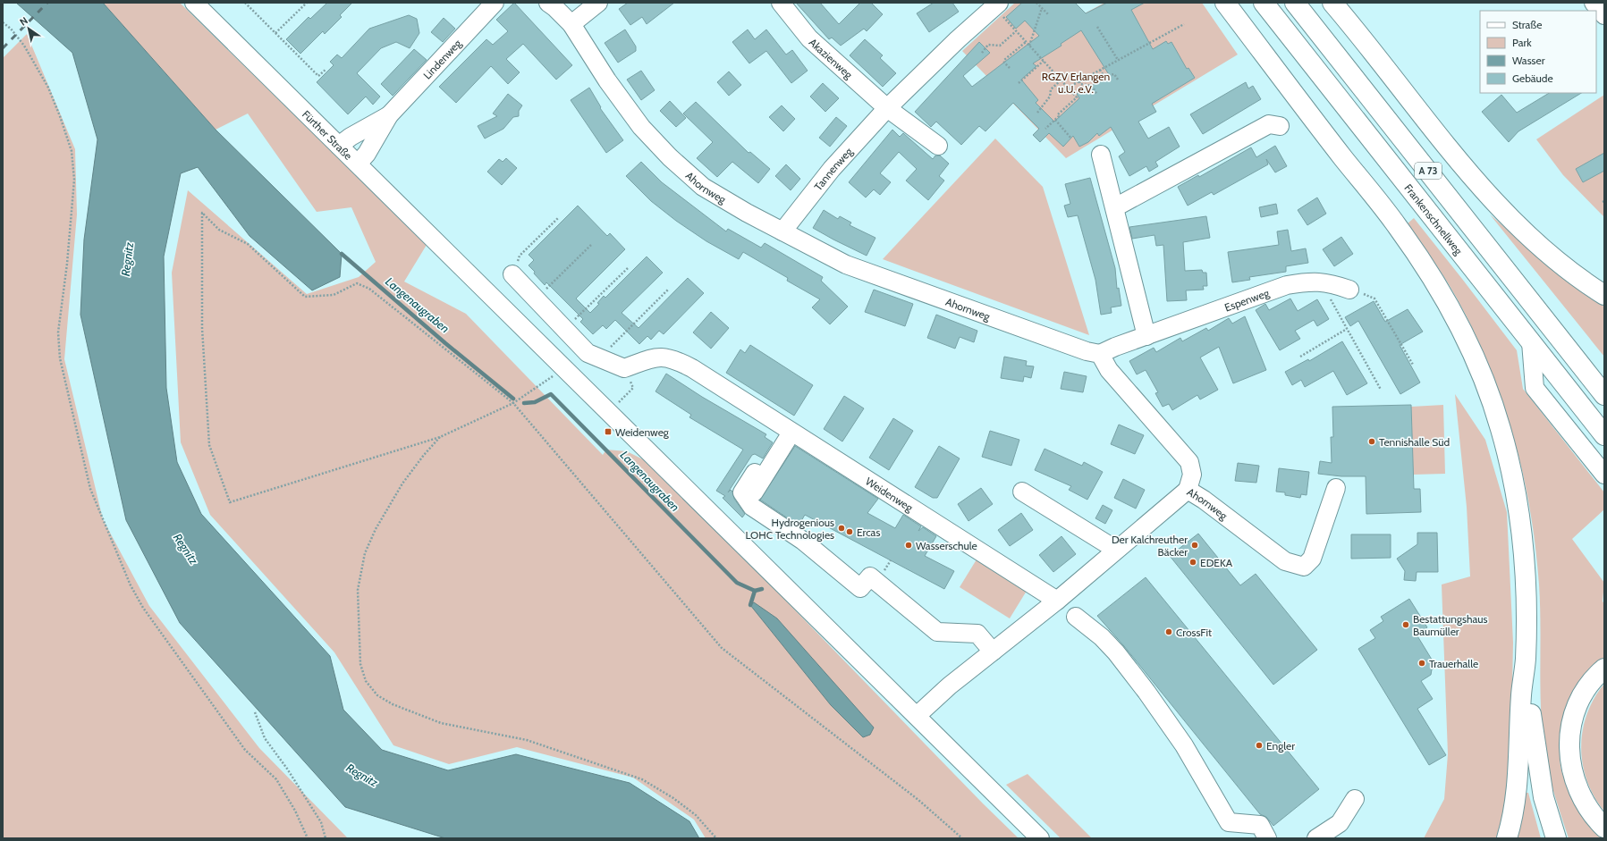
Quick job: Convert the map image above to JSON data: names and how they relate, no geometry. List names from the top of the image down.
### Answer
{
  "streets": {
    "highway": ["A 73", "Frankenschnellweg"],
    "street": [
      "Akazienweg",
      "Lindenweg",
      "Fürther Straße",
      "Tannenweg",
      "Ahornweg",
      "Espenweg",
      "Weidenweg"
    ]
  },
  "crossings": [
    ["Akazienweg", "Tannenweg"],
    ["Lindenweg", "Fürther Straße"],
    ["Tannenweg", "Ahornweg"],
    ["Ahornweg", "Espenweg"]
  ],
  "water": ["Regnitz", "Langenaugraben"],
  "parks": ["RGZV Erlangen u.U. e.V."],
  "places": {
    "transit": ["Weidenweg"],
    "other": [
      "Tennishalle Süd",
      "Hydrogenious LOHC Technologies",
      "Ercas",
      "Wasserschule",
      "Der Kalchreuther Bäcker",
      "EDEKA",
      "Bestattungshaus Baumüller",
      "CrossFit",
      "Trauerhalle",
      "Engler"
    ]
  },
  "legend": [
    "Straße",
    "Park",
    "Wasser",
    "Gebäude"
  ],
  "north": "top left"
}
